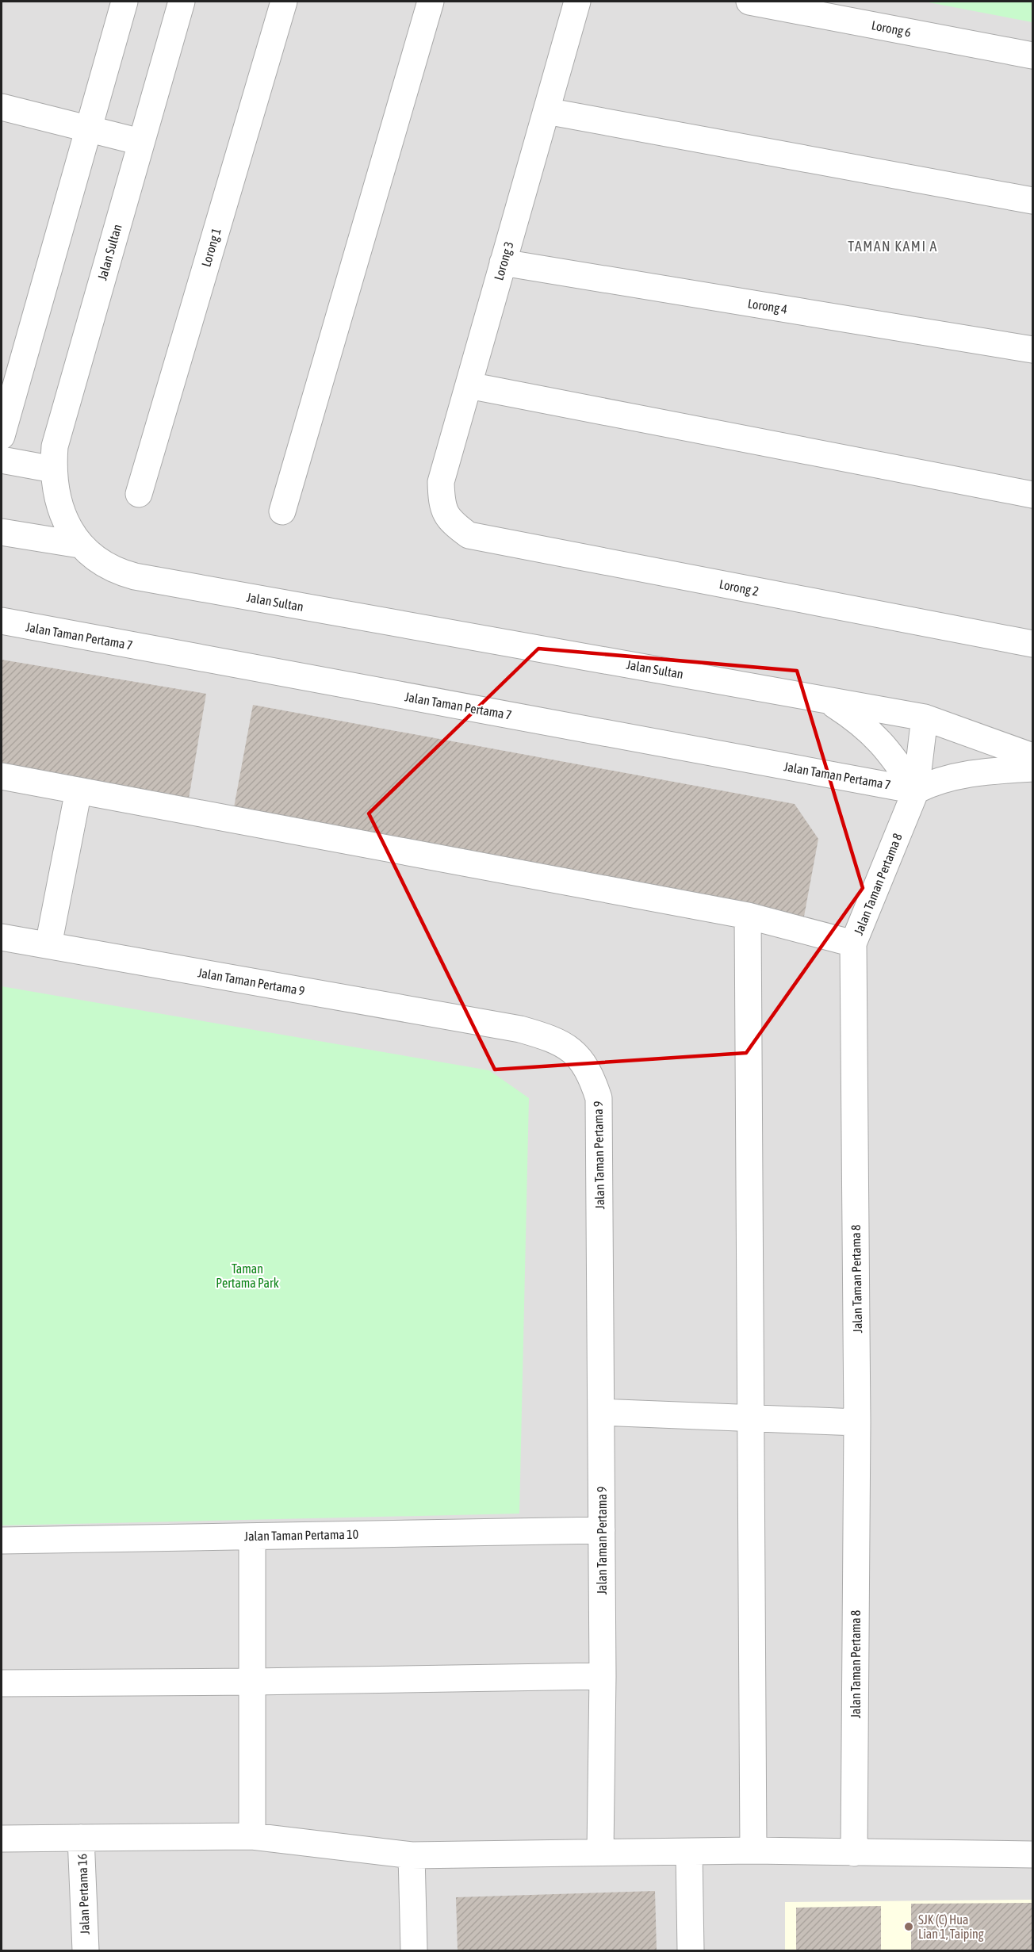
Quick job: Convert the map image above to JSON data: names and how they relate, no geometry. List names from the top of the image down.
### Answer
{
  "streets": {
    "street": [
      "Lorong 6",
      "Lorong 1",
      "Jalan Sultan",
      "Lorong 3",
      "Lorong 4",
      "Lorong 2",
      "Jalan Taman Pertama 7",
      "Jalan Taman Pertama 8",
      "Jalan Taman Pertama 9",
      "Jalan Taman Pertama 10",
      "Jalan Pertama 16"
    ]
  },
  "crossings": [
    ["Jalan Sultan", "Jalan Taman Pertama 8"],
    ["Lorong 3", "Lorong 4"],
    ["Lorong 3", "Lorong 2"],
    ["Jalan Taman Pertama 7", "Jalan Taman Pertama 8"],
    ["Jalan Taman Pertama 9", "Jalan Taman Pertama 10"]
  ],
  "districts": ["TAMAN KAMI A"],
  "parks": ["Taman Pertama Park"],
  "places": ["SJK (C) Hua Lian 1, Taiping"]
}
